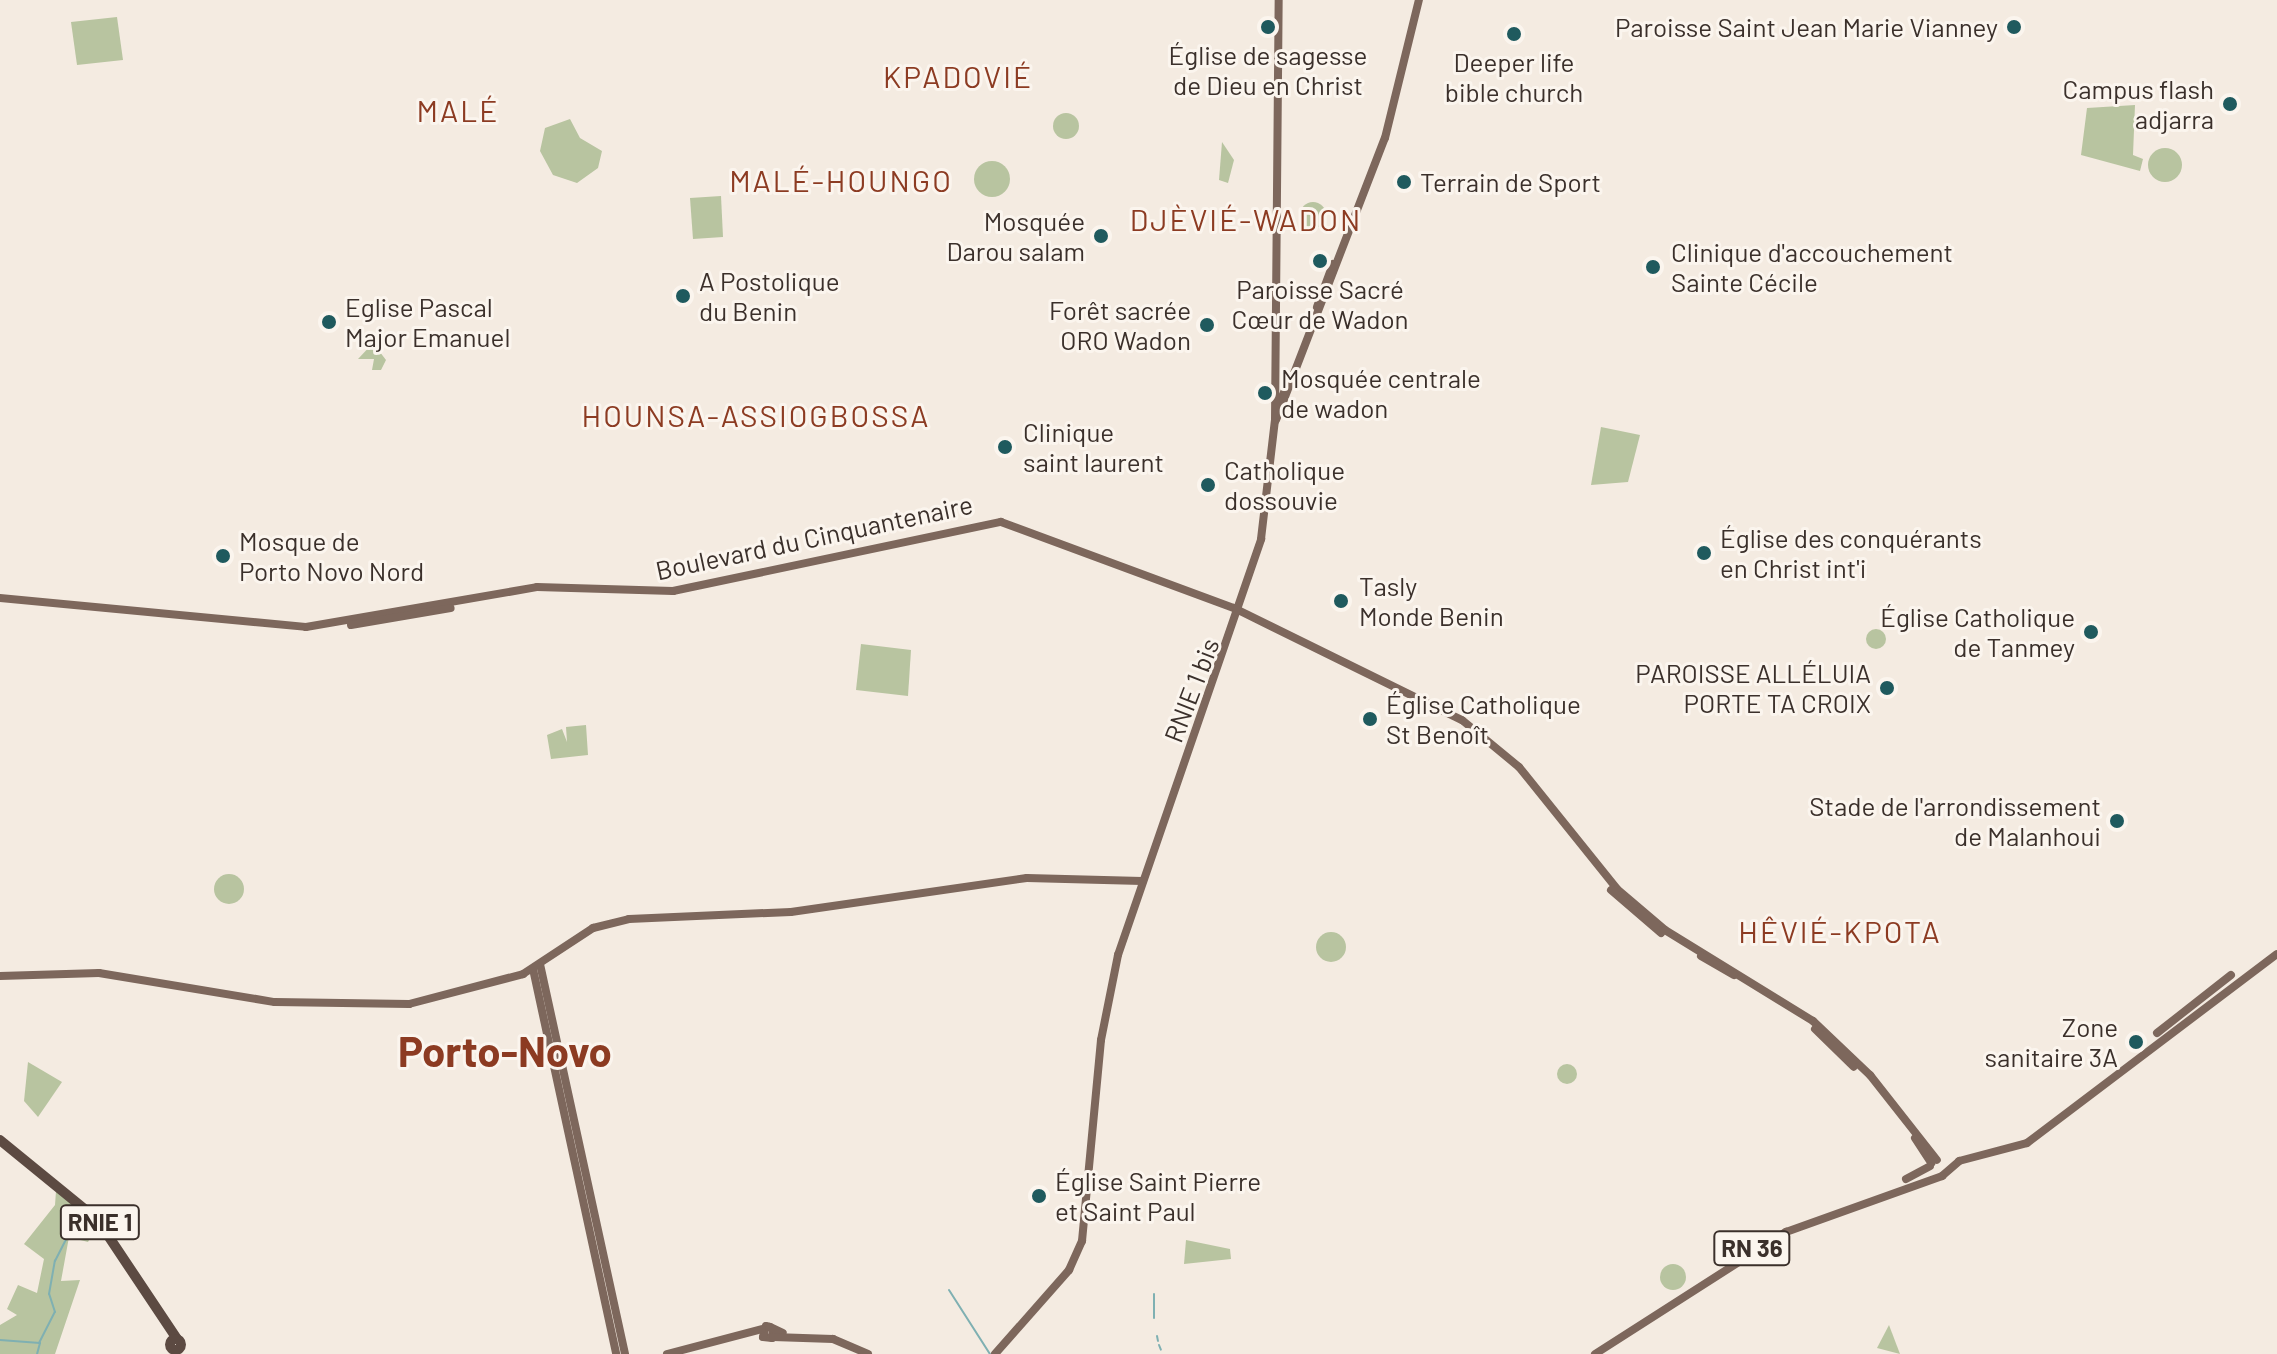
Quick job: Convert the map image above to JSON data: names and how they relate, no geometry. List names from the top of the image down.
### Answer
{
  "streets": {
    "highway": ["RNIE 1"],
    "main road": ["Boulevard du Cinquantenaire", "RNIE 1 bis", "RN 36"]
  },
  "crossings": [
    ["Boulevard du Cinquantenaire", "RNIE 1 bis"],
    ["Boulevard du Cinquantenaire", "RN 36"]
  ],
  "districts": [
    "KPADOVIÉ",
    "MALÉ",
    "MALÉ-HOUNGO",
    "DJÈVIÉ-WADON",
    "HOUNSA-ASSIOGBOSSA",
    "HÊVIÉ-KPOTA",
    "Porto-Novo"
  ],
  "places": [
    "Église de sagesse de Dieu en Christ",
    "Paroisse Saint Jean Marie Vianney",
    "Deeper life bible church",
    "Campus flash adjarra",
    "Terrain de Sport",
    "Mosquée Darou salam",
    "Paroisse Sacré Cœur de Wadon",
    "Clinique d'accouchement Sainte Cécile",
    "A Postolique du Benin",
    "Eglise Pascal Major Emanuel",
    "Forêt sacrée ORO Wadon",
    "Mosquée centrale de wadon",
    "Clinique saint laurent",
    "Catholique dossouvie",
    "Église des conquérants en Christ int'i",
    "Mosque de Porto Novo Nord",
    "Tasly Monde Benin",
    "Église Catholique de Tanmey",
    "PAROISSE ALLÉLUIA PORTE TA CROIX",
    "Église Catholique St Benoît",
    "Stade de l'arrondissement de Malanhoui",
    "Zone sanitaire 3A",
    "Église Saint Pierre et Saint Paul"
  ]
}
